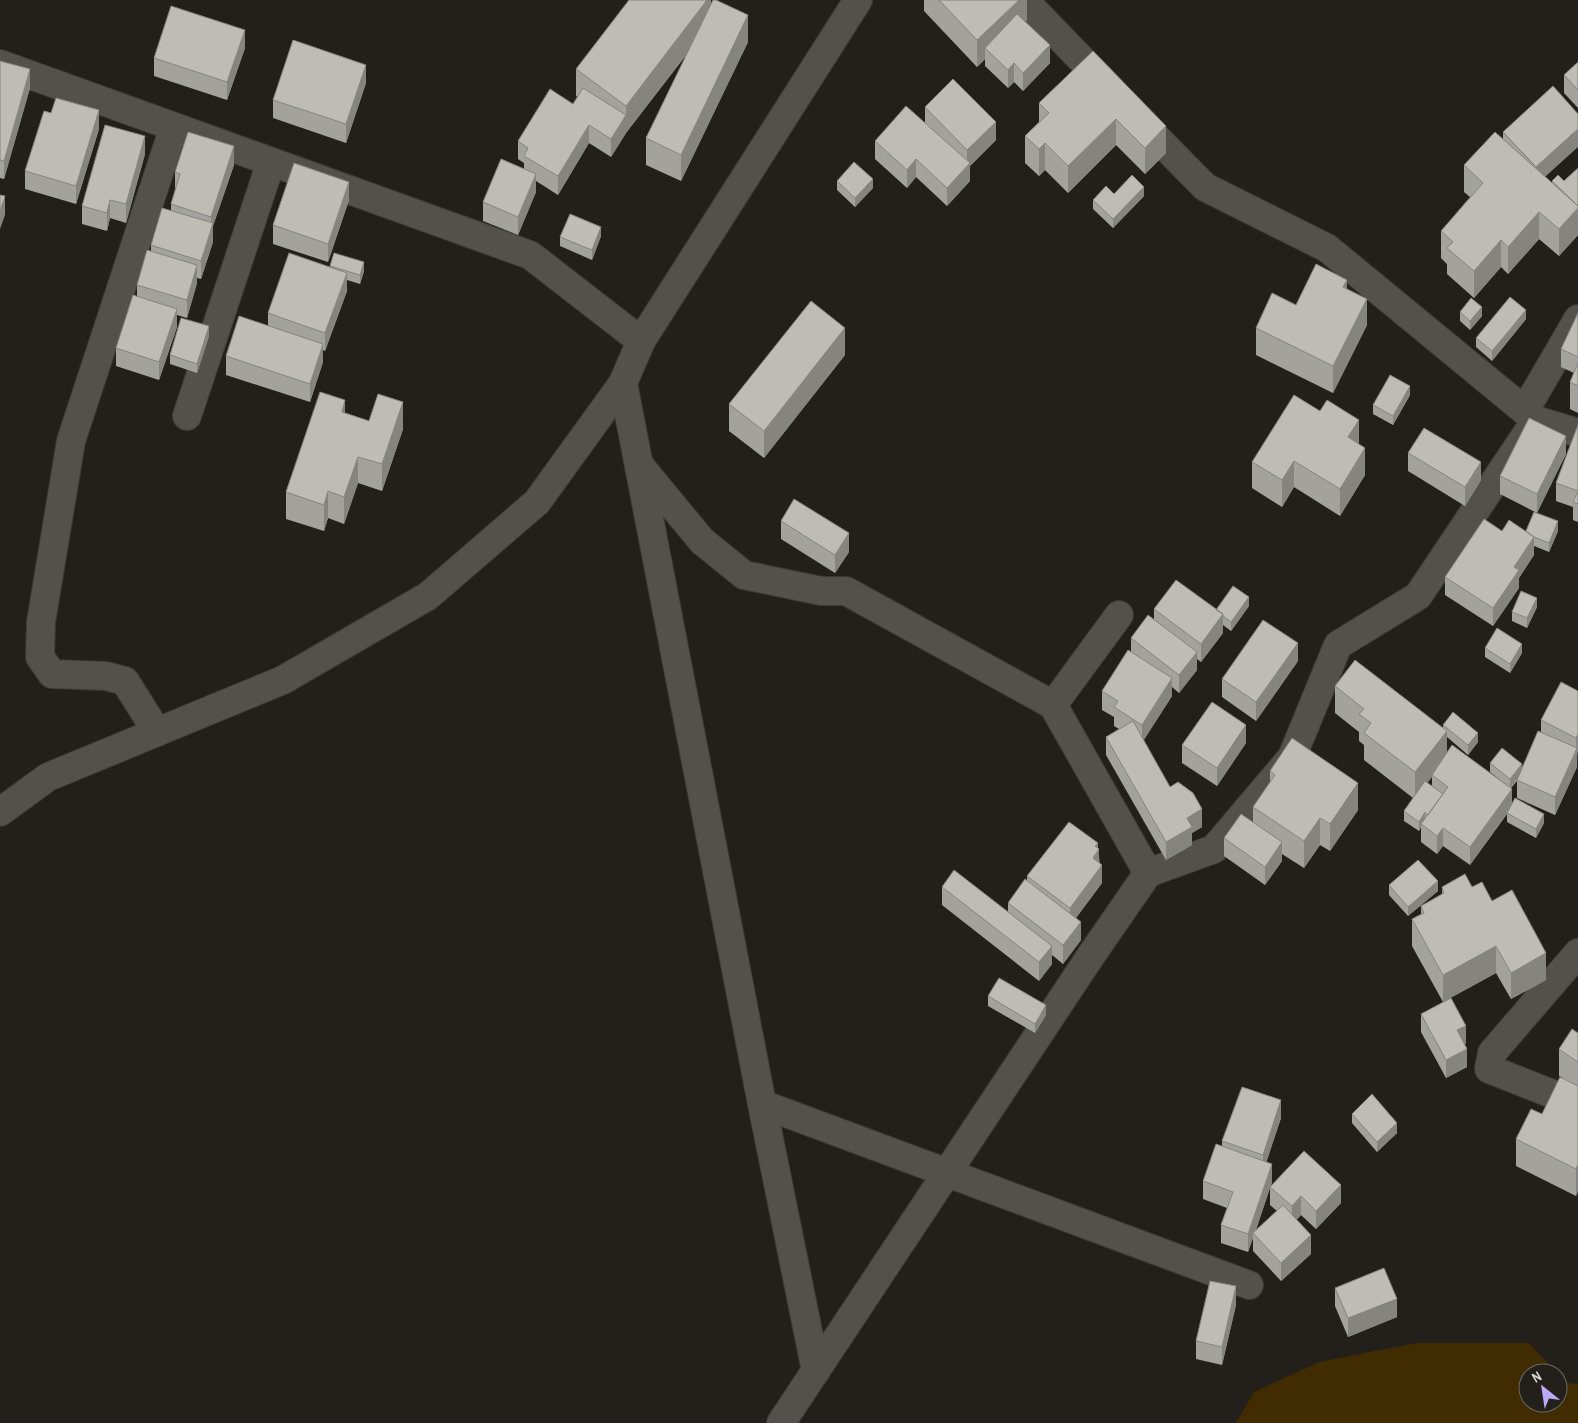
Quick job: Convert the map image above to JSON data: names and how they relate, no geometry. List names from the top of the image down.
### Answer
{
  "north": "top left"
}
